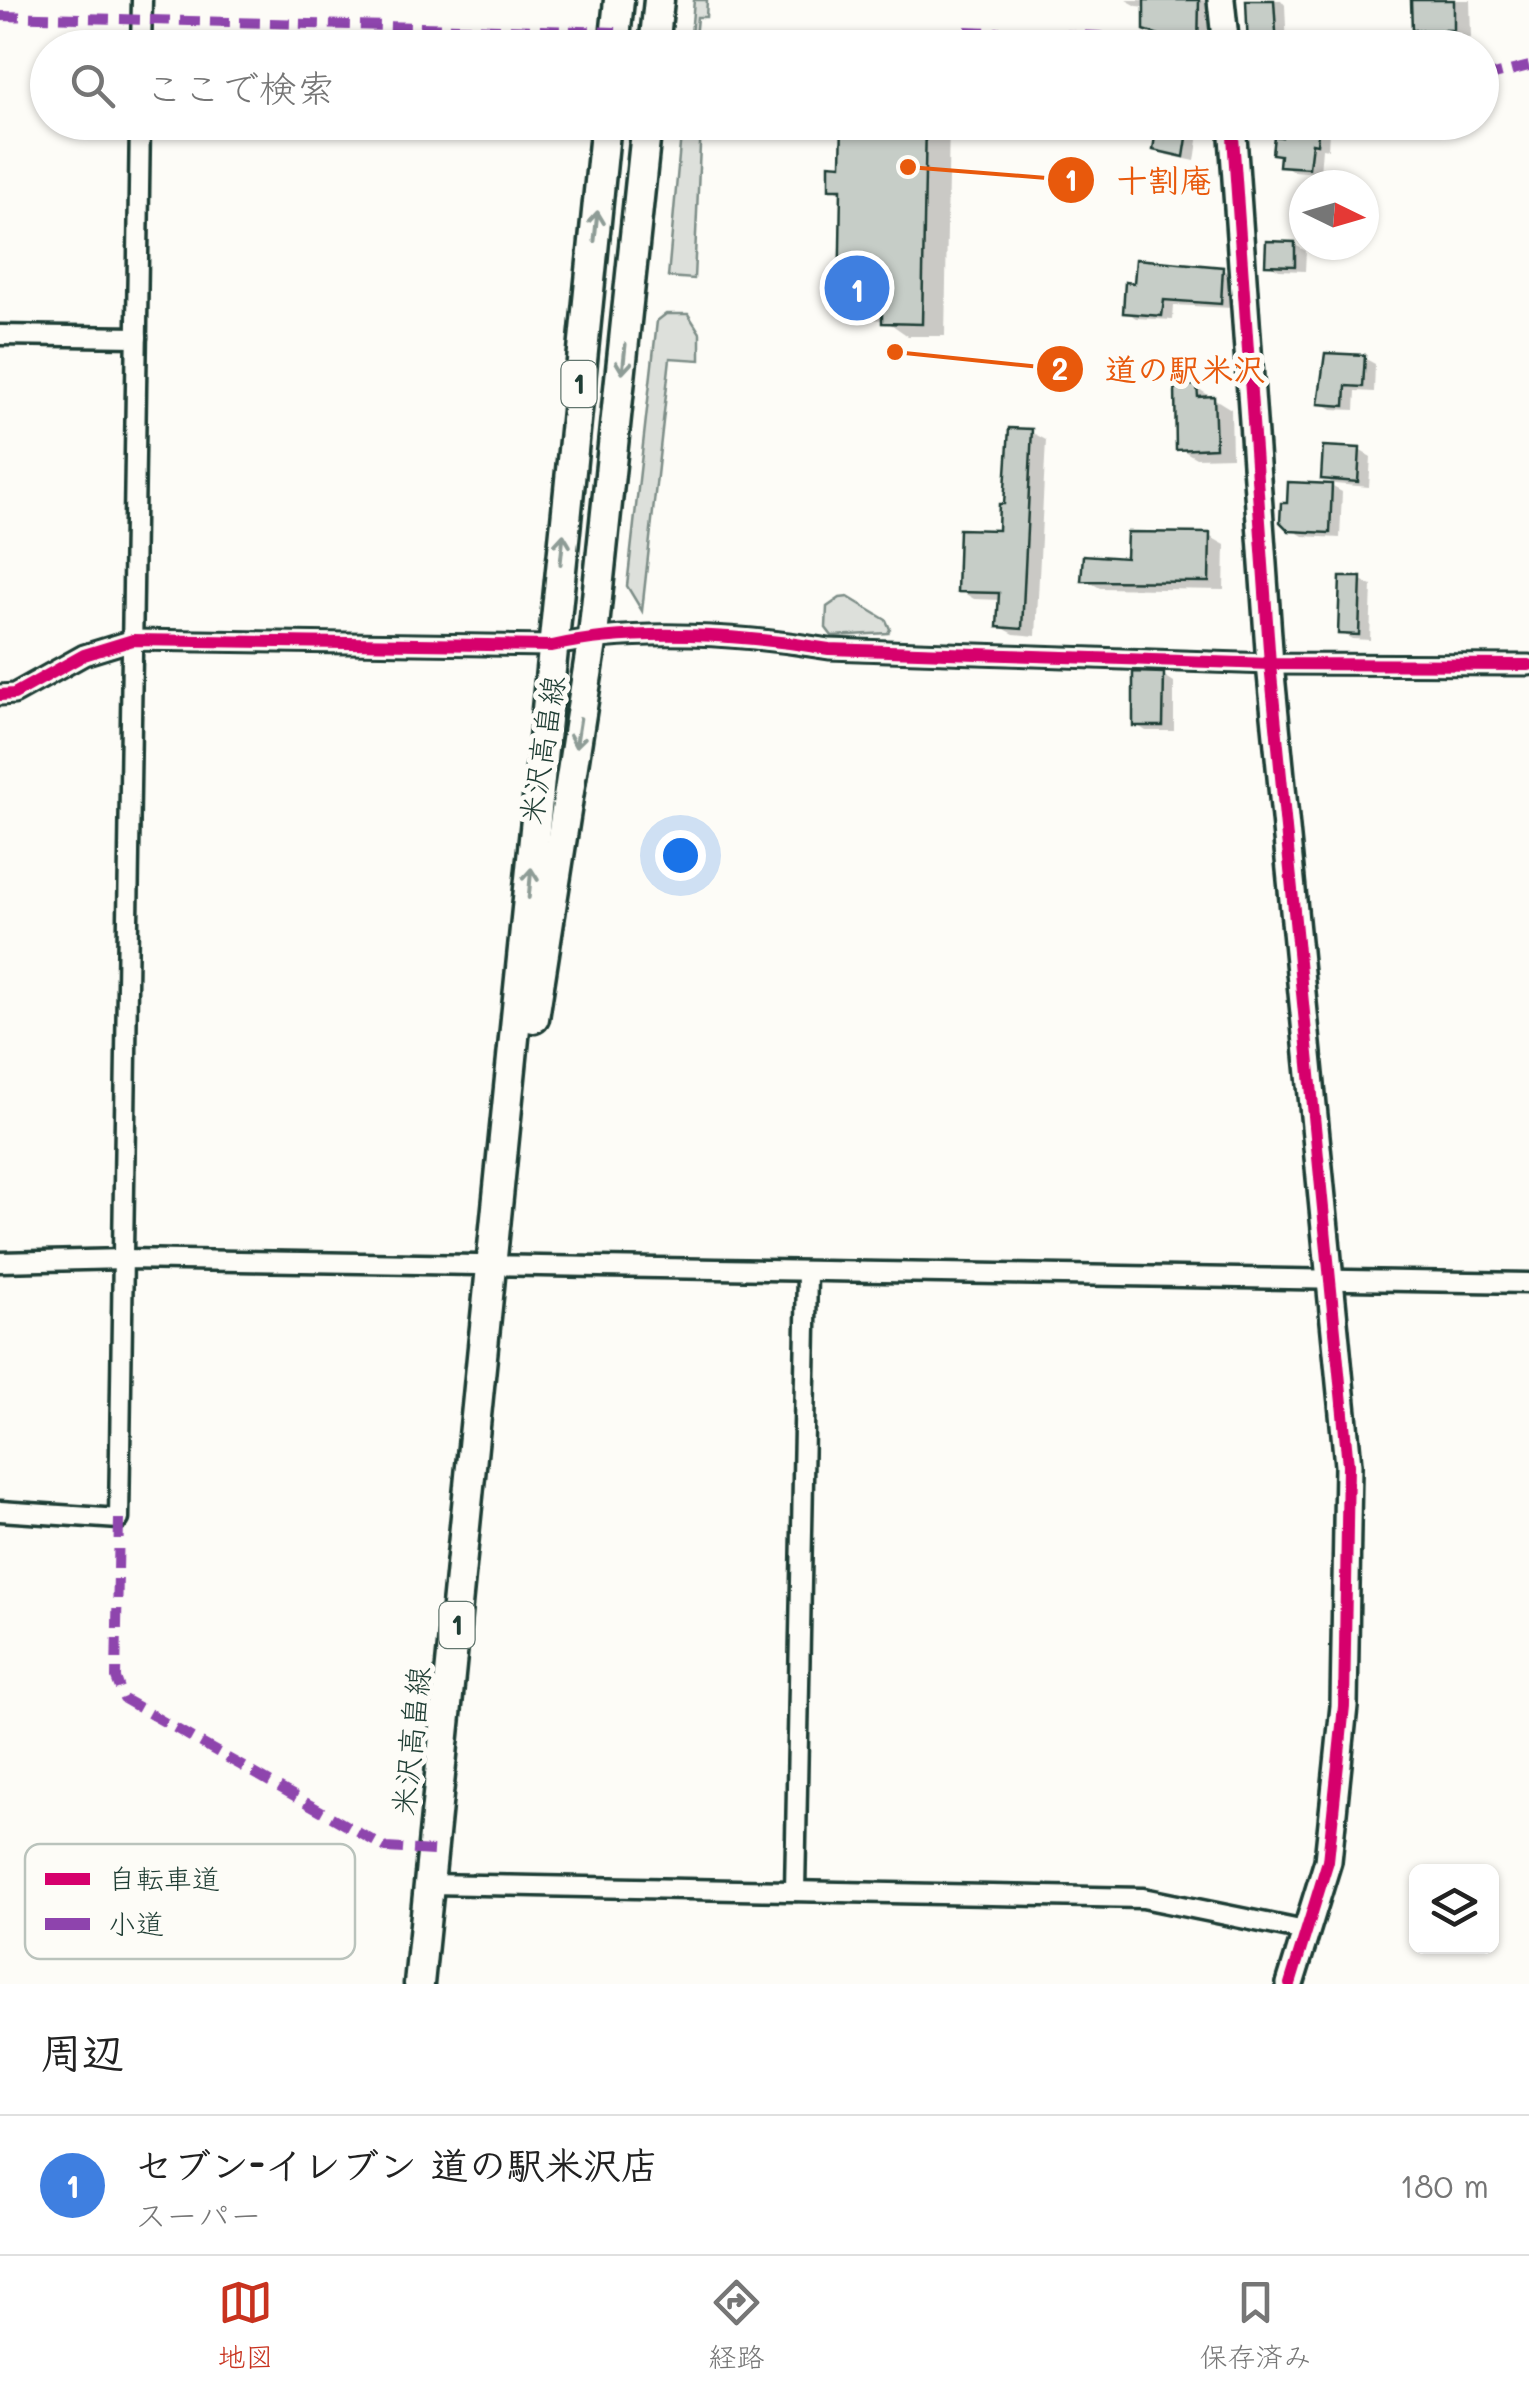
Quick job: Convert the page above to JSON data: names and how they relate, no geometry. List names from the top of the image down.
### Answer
{
  "streets": {
    "main road": ["1", "米沢高畠線"]
  },
  "places": ["十割庵", "道の駅米沢"],
  "legend": ["自転車道", "小道"],
  "north": "right",
  "page": {
    "search": "ここで検索",
    "pins": "1",
    "heading": "周辺",
    "list": [
      {
        "mark": "1",
        "name": "セブン-イレブン 道の駅米沢店",
        "note": "スーパー",
        "value": "180 m"
      }
    ],
    "nav": ["地図", "経路", "保存済み"]
  }
}
